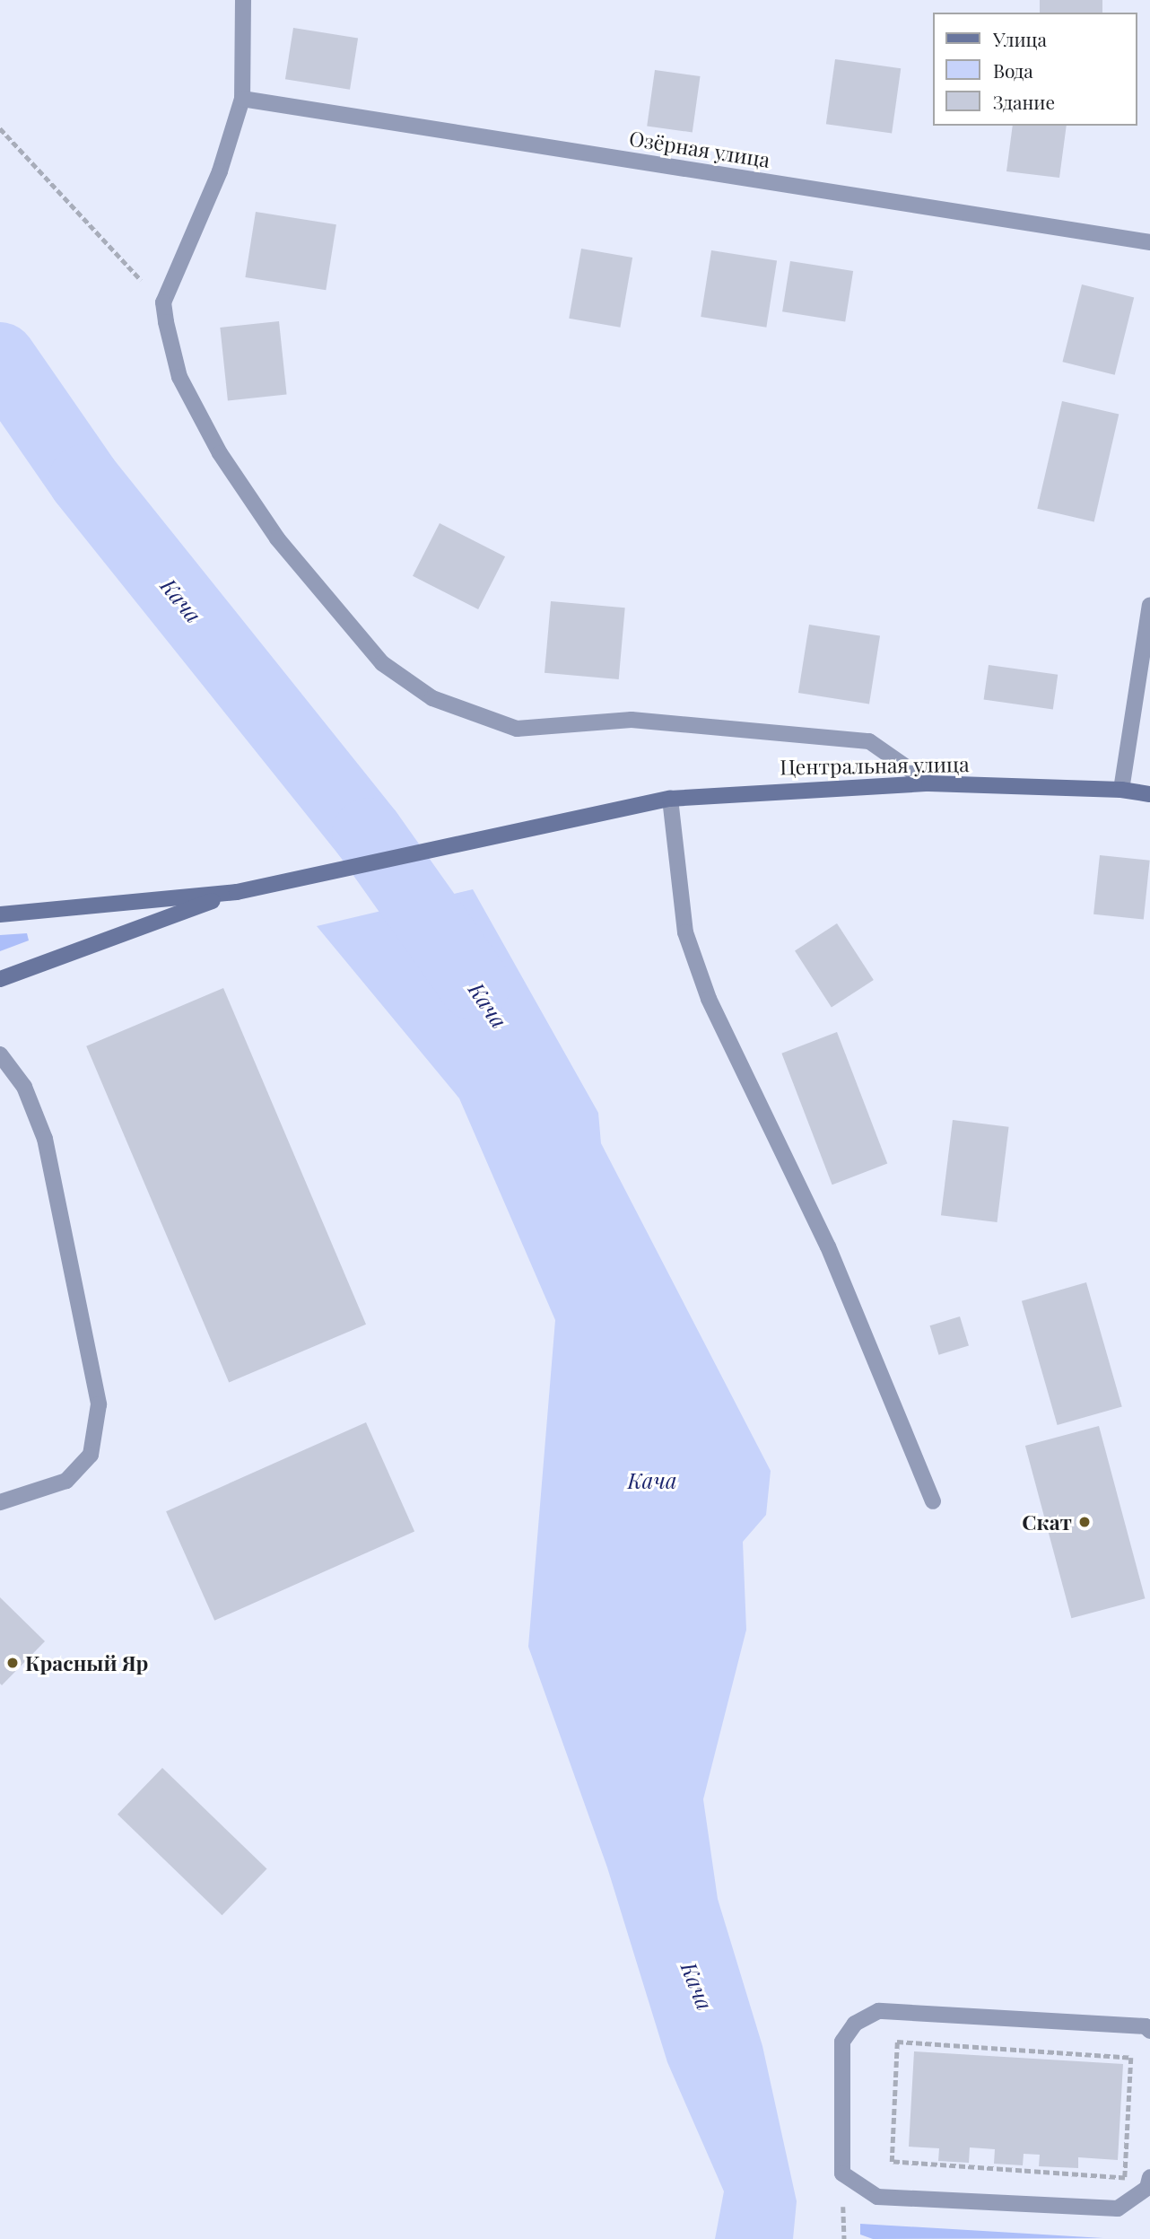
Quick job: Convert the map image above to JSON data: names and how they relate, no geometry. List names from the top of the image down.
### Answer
{
  "streets": {
    "street": ["Озёрная улица", "Центральная улица"]
  },
  "water": ["Кача"],
  "places": ["Скат", "Красный Яр"],
  "legend": ["Улица", "Вода", "Здание"]
}
